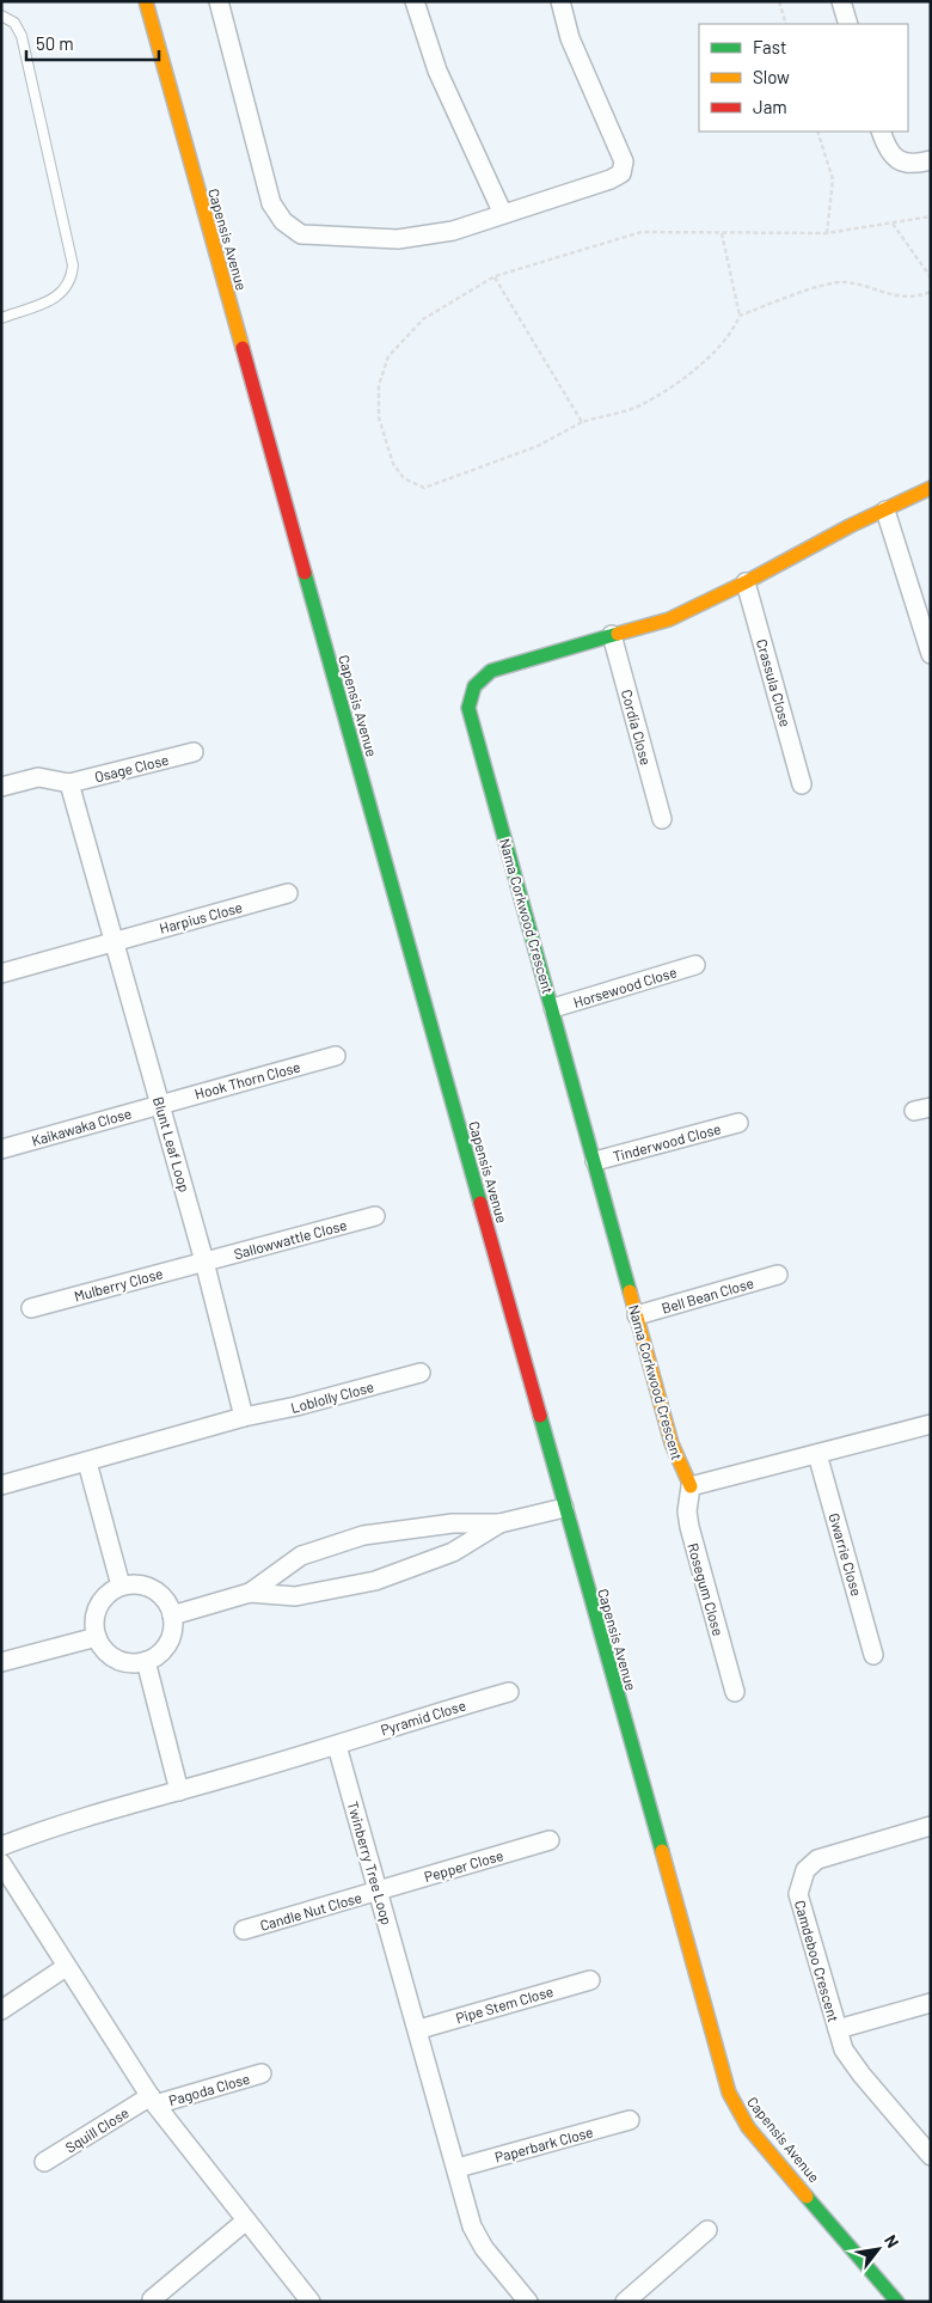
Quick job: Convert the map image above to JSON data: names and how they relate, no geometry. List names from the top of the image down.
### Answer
{
  "streets": {
    "street": [
      "Capensis Avenue",
      "Crassula Close",
      "Cordia Close",
      "Osage Close",
      "Nama Corkwood Crescent",
      "Harpius Close",
      "Horsewood Close",
      "Hook Thorn Close",
      "Kaikawaka Close",
      "Tinderwood Close",
      "Blunt Leaf Loop",
      "Sallowwattle Close",
      "Mulberry Close",
      "Bell Bean Close",
      "Loblolly Close",
      "Gwarrie Close",
      "Rosegum Close",
      "Pyramid Close",
      "Twinberry Tree Loop",
      "Pepper Close",
      "Candle Nut Close",
      "Camdeboo Crescent",
      "Pipe Stem Close",
      "Pagoda Close",
      "Squill Close",
      "Paperbark Close"
    ]
  },
  "crossings": [
    ["Crassula Close", "Nama Corkwood Crescent"],
    ["Cordia Close", "Nama Corkwood Crescent"],
    ["Osage Close", "Blunt Leaf Loop"],
    ["Nama Corkwood Crescent", "Horsewood Close"],
    ["Nama Corkwood Crescent", "Tinderwood Close"],
    ["Nama Corkwood Crescent", "Bell Bean Close"],
    ["Nama Corkwood Crescent", "Rosegum Close"],
    ["Harpius Close", "Blunt Leaf Loop"],
    ["Hook Thorn Close", "Kaikawaka Close"],
    ["Hook Thorn Close", "Blunt Leaf Loop"],
    ["Kaikawaka Close", "Blunt Leaf Loop"],
    ["Blunt Leaf Loop", "Sallowwattle Close"],
    ["Blunt Leaf Loop", "Mulberry Close"],
    ["Blunt Leaf Loop", "Loblolly Close"],
    ["Sallowwattle Close", "Mulberry Close"],
    ["Pyramid Close", "Twinberry Tree Loop"],
    ["Twinberry Tree Loop", "Pepper Close"],
    ["Twinberry Tree Loop", "Candle Nut Close"],
    ["Twinberry Tree Loop", "Pipe Stem Close"],
    ["Twinberry Tree Loop", "Paperbark Close"],
    ["Pepper Close", "Candle Nut Close"],
    ["Pagoda Close", "Squill Close"]
  ],
  "legend": ["Fast", "Slow", "Jam"],
  "scale_bar": "50 m",
  "north": "top right"
}
